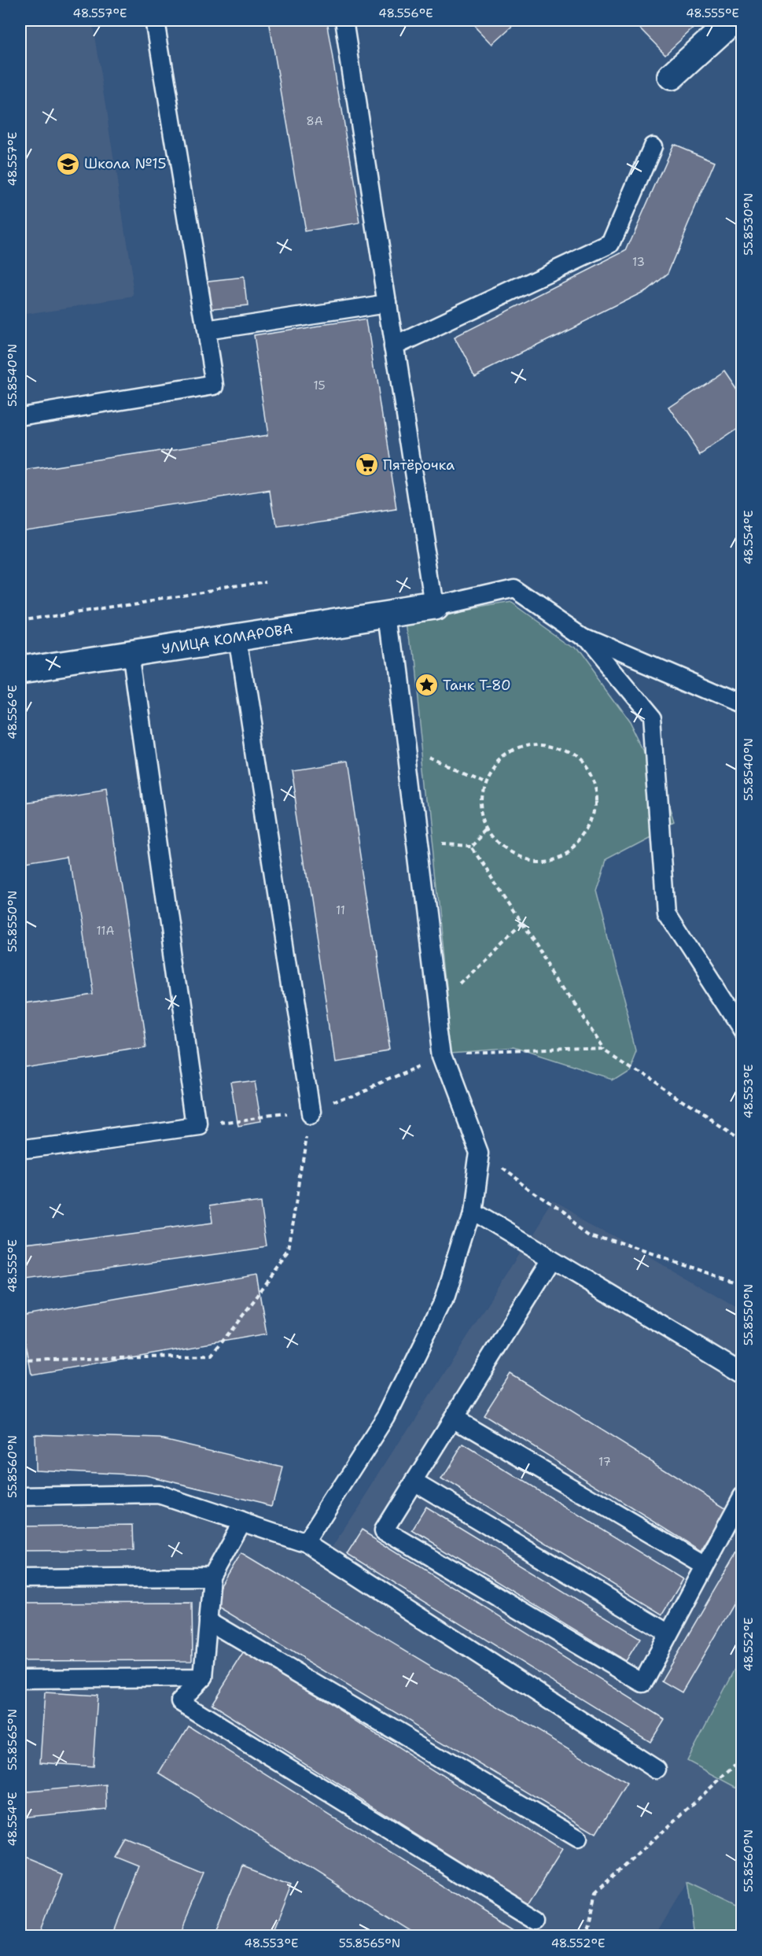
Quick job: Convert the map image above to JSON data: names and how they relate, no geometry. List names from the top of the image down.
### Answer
{
  "streets": {
    "street": ["УЛИЦА КОМАРОВА"]
  },
  "places": {
    "school or university": ["Школа №15"],
    "supermarket": ["Пятёрочка"],
    "place": ["Танк Т-80"]
  },
  "house_numbers": [
    "8А",
    "13",
    "15",
    "11",
    "11А",
    "17"
  ],
  "coordinates": [
    "48.557°E",
    "48.556°E",
    "48.555°E",
    "55.8530°N",
    "55.8540°N",
    "48.554°E",
    "55.8550°N",
    "48.553°E",
    "55.8560°N",
    "48.552°E",
    "55.8565°N"
  ]
}
